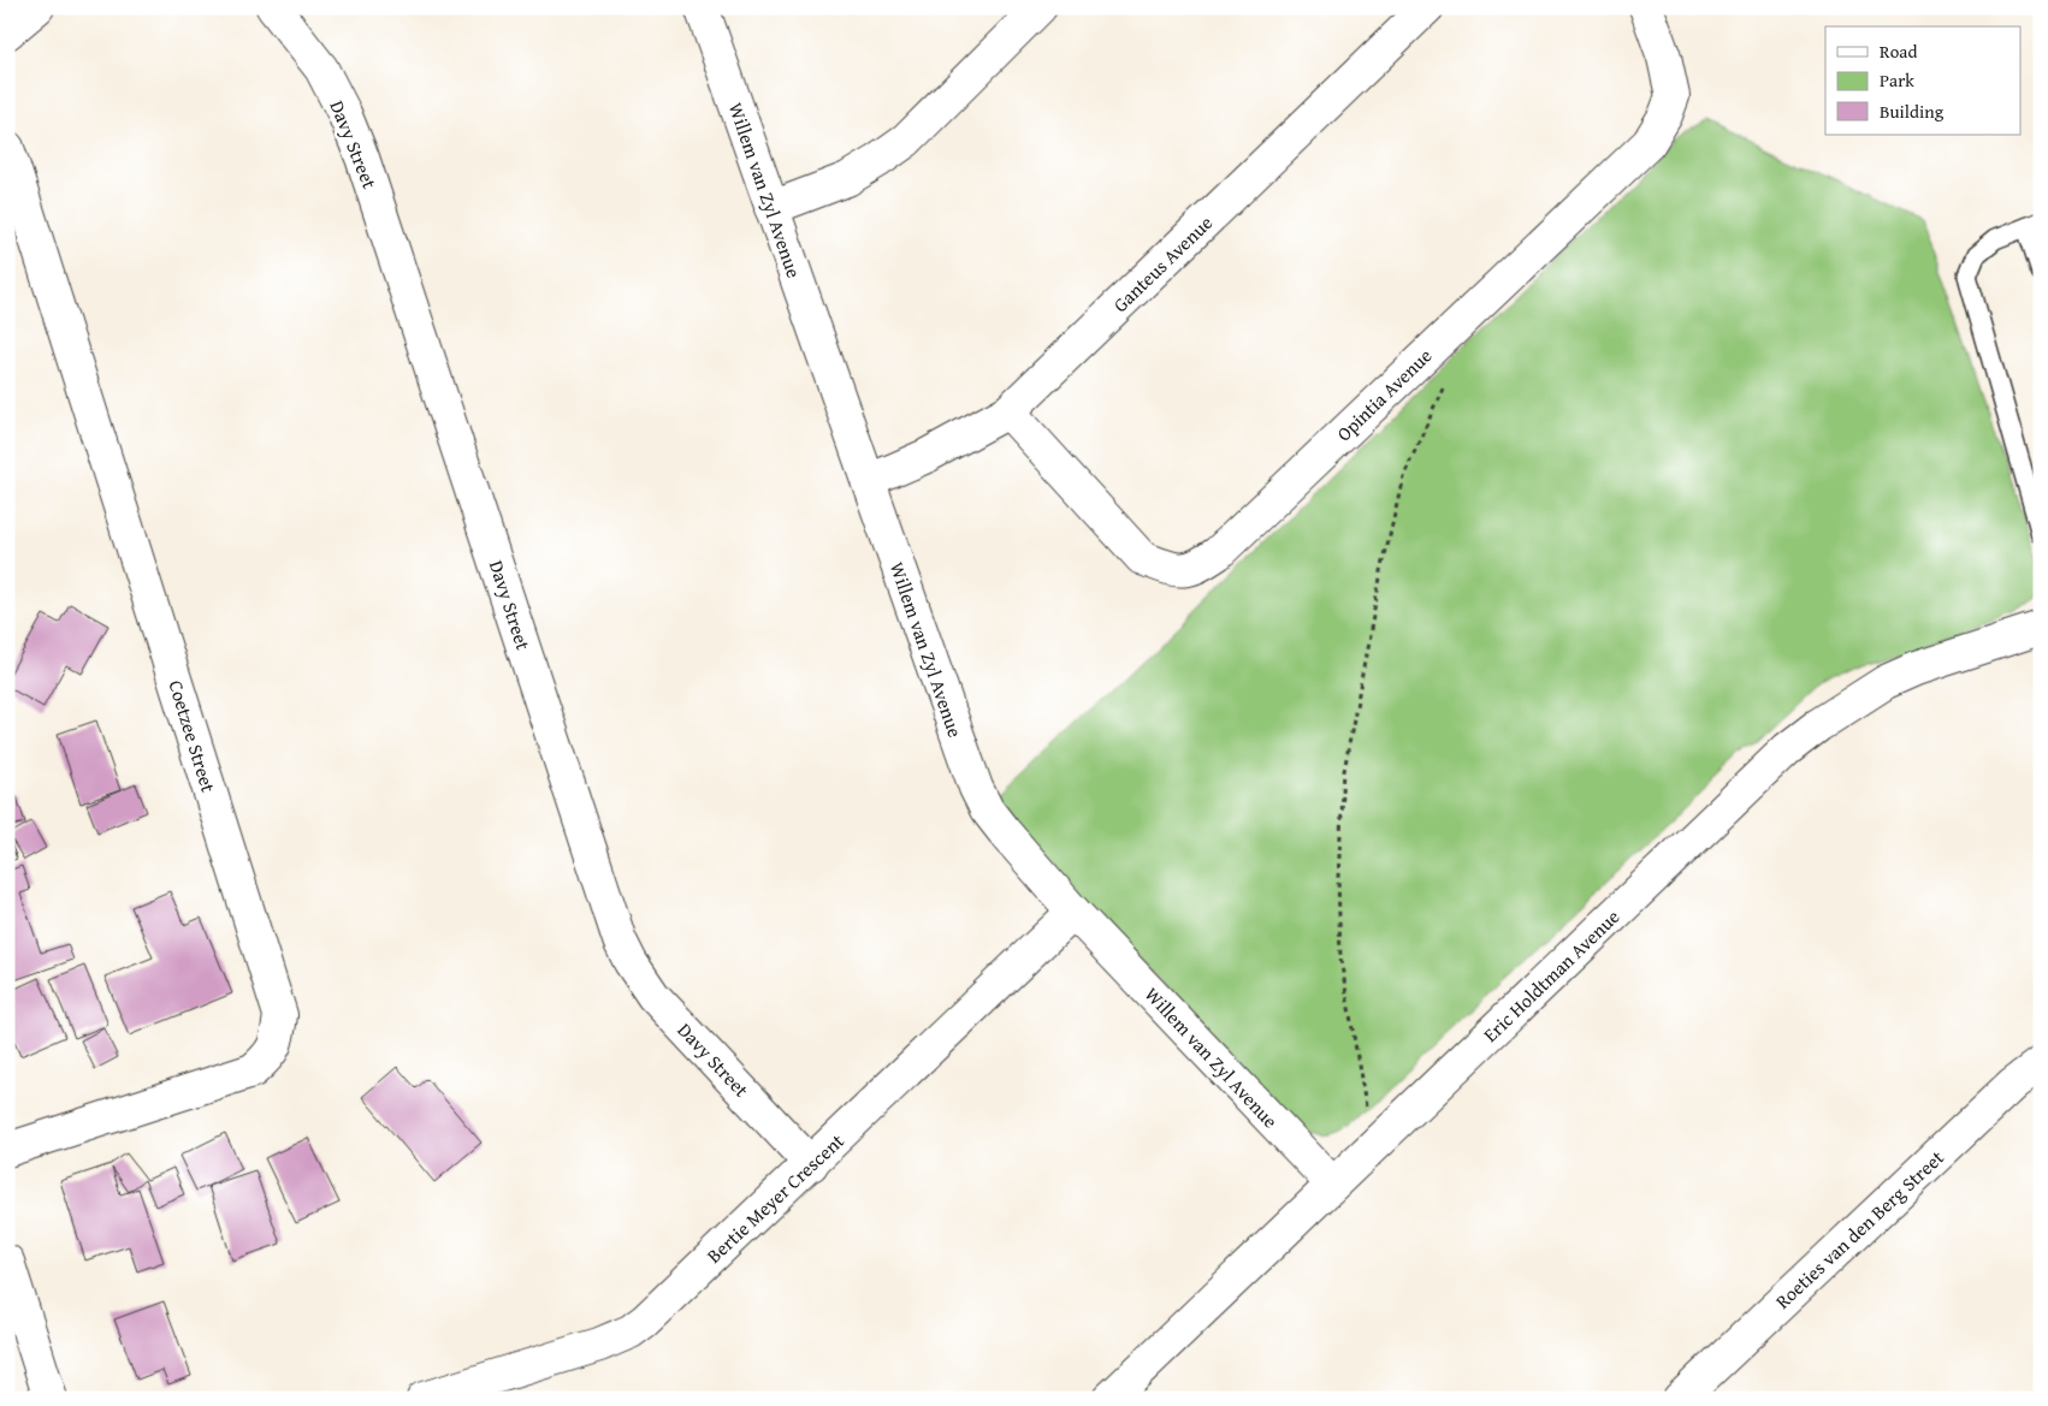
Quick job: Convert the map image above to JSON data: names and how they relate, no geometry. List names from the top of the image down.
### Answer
{
  "streets": {
    "street": [
      "Davy Street",
      "Willem van Zyl Avenue",
      "Ganteus Avenue",
      "Opintia Avenue",
      "Coetzee Street",
      "Eric Holdtman Avenue",
      "Bertie Meyer Crescent",
      "Roeties van den Berg Street"
    ]
  },
  "crossings": [
    ["Davy Street", "Bertie Meyer Crescent"],
    ["Willem van Zyl Avenue", "Ganteus Avenue"],
    ["Willem van Zyl Avenue", "Eric Holdtman Avenue"],
    ["Willem van Zyl Avenue", "Bertie Meyer Crescent"],
    ["Ganteus Avenue", "Opintia Avenue"]
  ],
  "legend": ["Road", "Park", "Building"]
}
